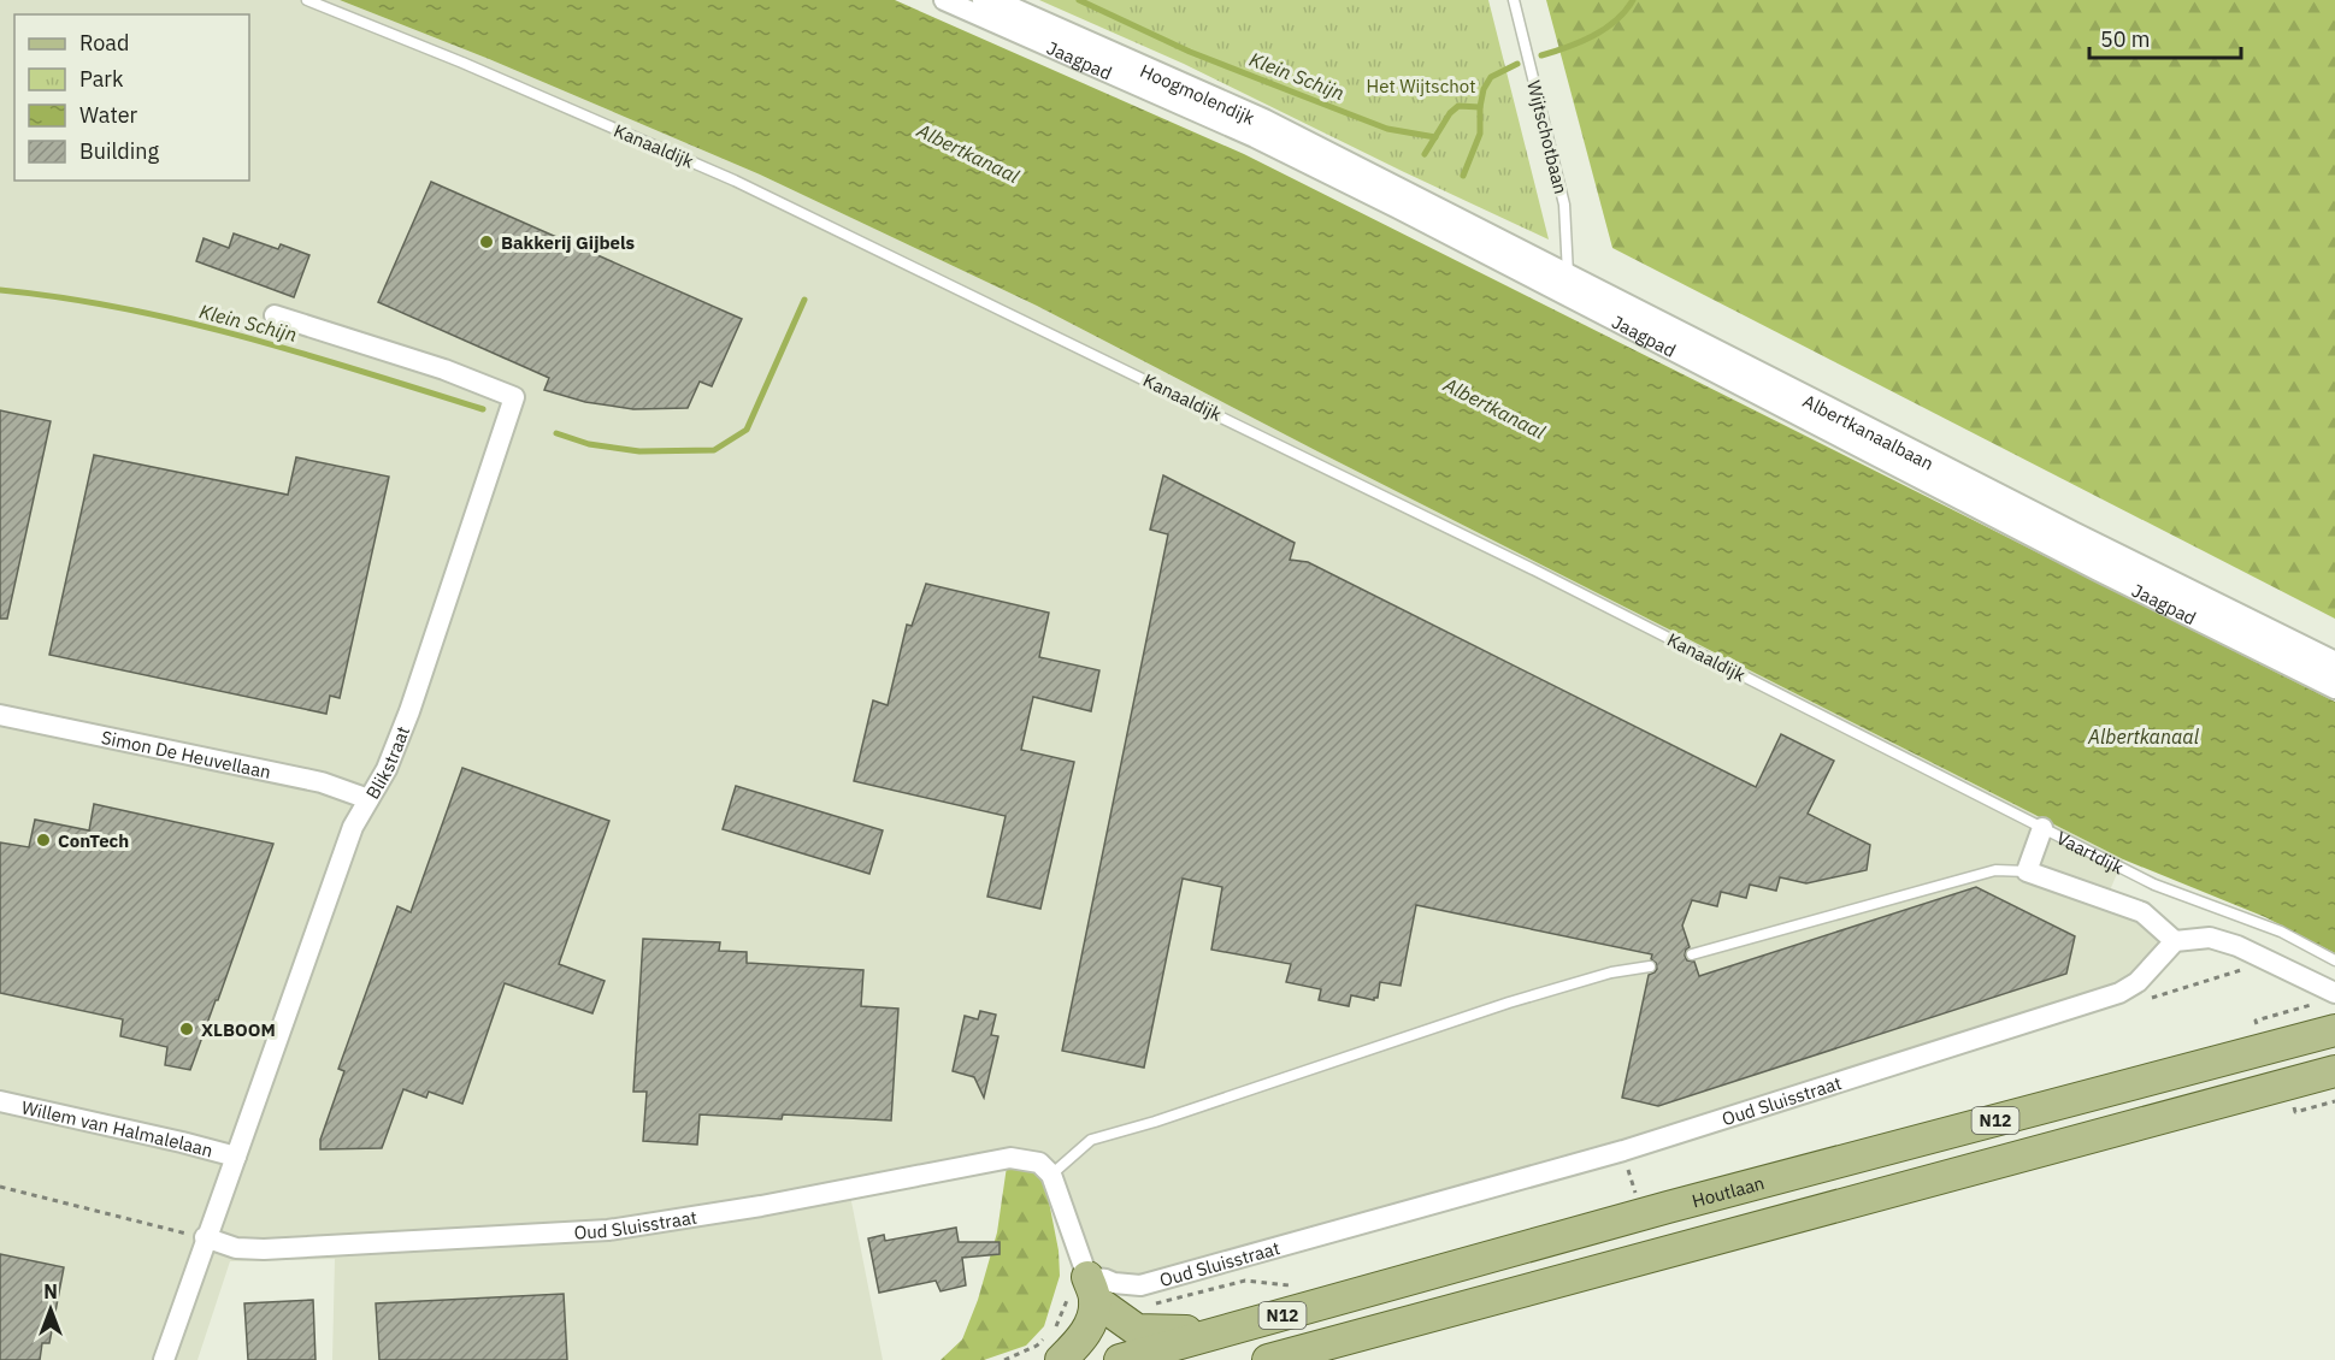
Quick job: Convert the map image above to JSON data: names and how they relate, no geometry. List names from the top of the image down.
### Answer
{
  "streets": {
    "main road": ["N12", "Houtlaan"],
    "street": [
      "Jaagpad",
      "Hoogmolendijk",
      "Albertkanaalbaan",
      "Simon De Heuvellaan",
      "Blikstraat",
      "Vaartdijk",
      "Oud Sluisstraat",
      "Willem van Halmalelaan"
    ],
    "lane": ["Wijtschotbaan", "Kanaaldijk"]
  },
  "crossings": [
    ["Hoogmolendijk", "Albertkanaalbaan"],
    ["Wijtschotbaan", "Albertkanaalbaan"],
    ["Kanaaldijk", "Vaartdijk"],
    ["Simon De Heuvellaan", "Blikstraat"],
    ["Blikstraat", "Oud Sluisstraat"],
    ["Blikstraat", "Willem van Halmalelaan"],
    ["Vaartdijk", "Oud Sluisstraat"]
  ],
  "water": ["Klein Schijn", "Albertkanaal"],
  "parks": ["Het Wijtschot"],
  "places": ["Bakkerij Gijbels", "ConTech", "XLBOOM"],
  "legend": [
    "Road",
    "Park",
    "Water",
    "Building"
  ],
  "scale_bar": "50 m",
  "north": "top"
}
